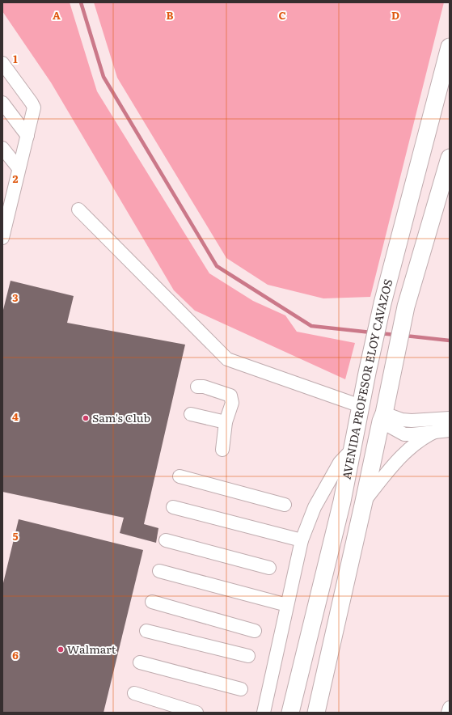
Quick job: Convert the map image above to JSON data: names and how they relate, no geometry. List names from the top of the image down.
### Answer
{
  "streets": {
    "main road": ["AVENIDA PROFESOR ELOY CAVAZOS"]
  },
  "places": ["Sam's Club", "Walmart"],
  "grid": {
    "columns": [
      "A",
      "B",
      "C",
      "D"
    ],
    "rows": [
      "1",
      "2",
      "3",
      "4",
      "5",
      "6"
    ]
  }
}
